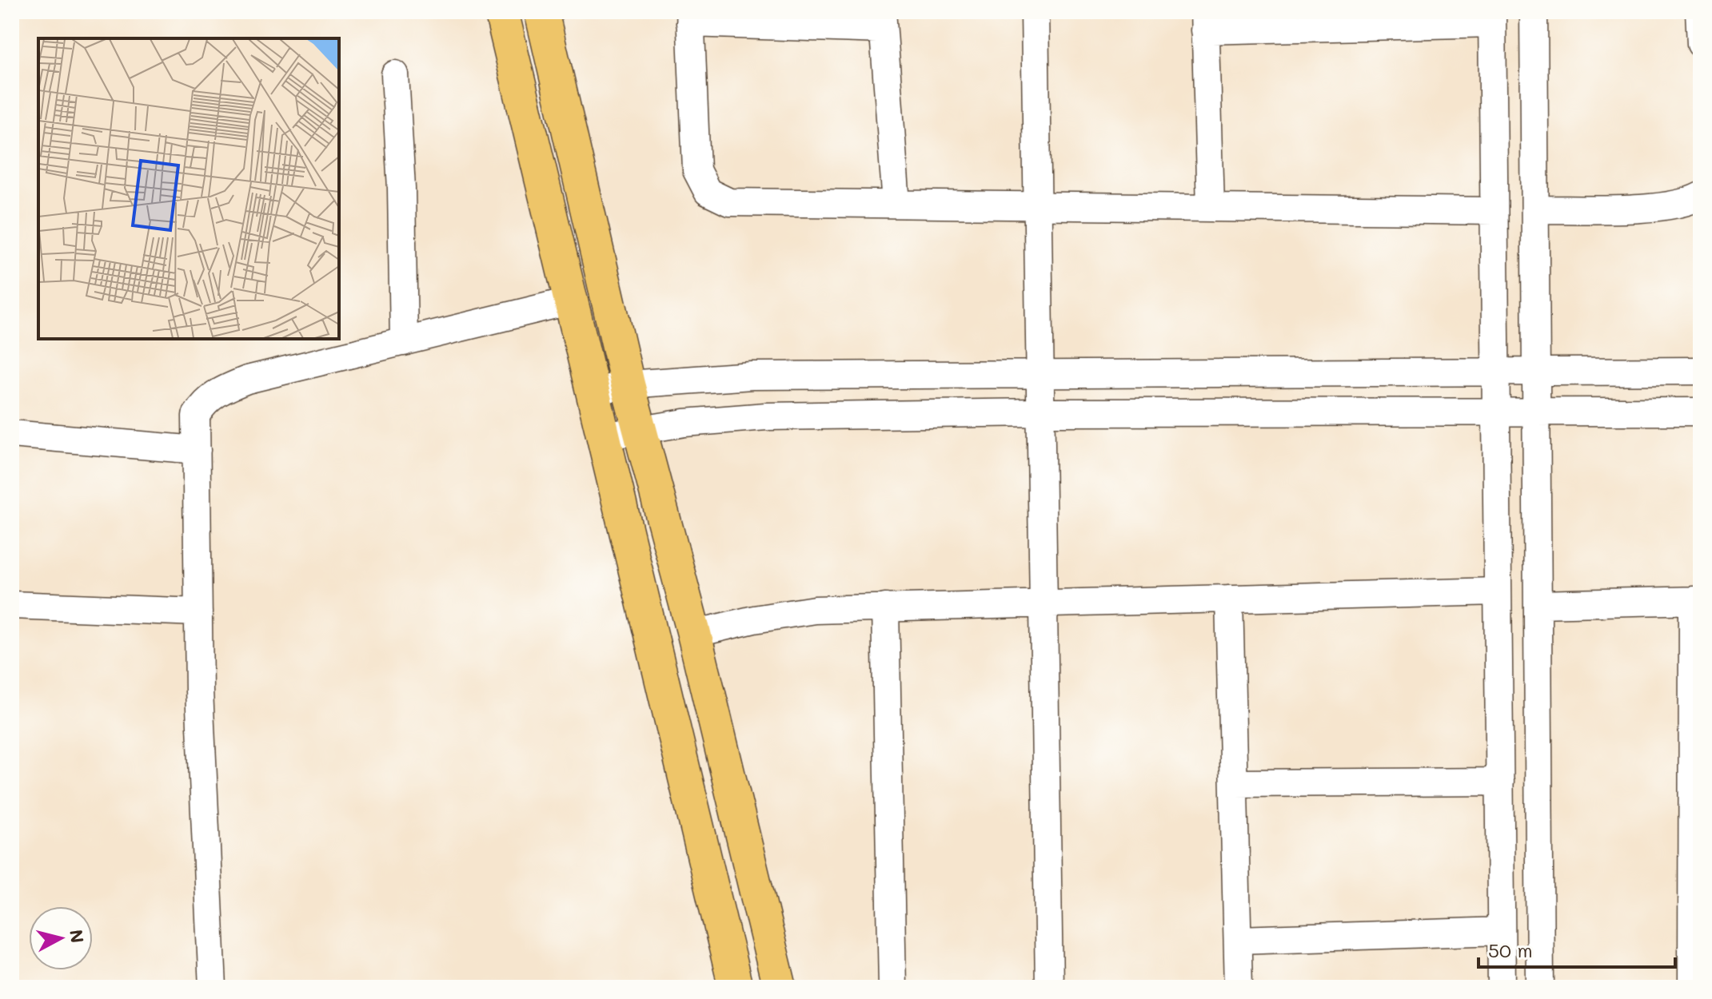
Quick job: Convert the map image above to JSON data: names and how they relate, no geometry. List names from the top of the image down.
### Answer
{
  "scale_bar": "50 m",
  "north": "right"
}
